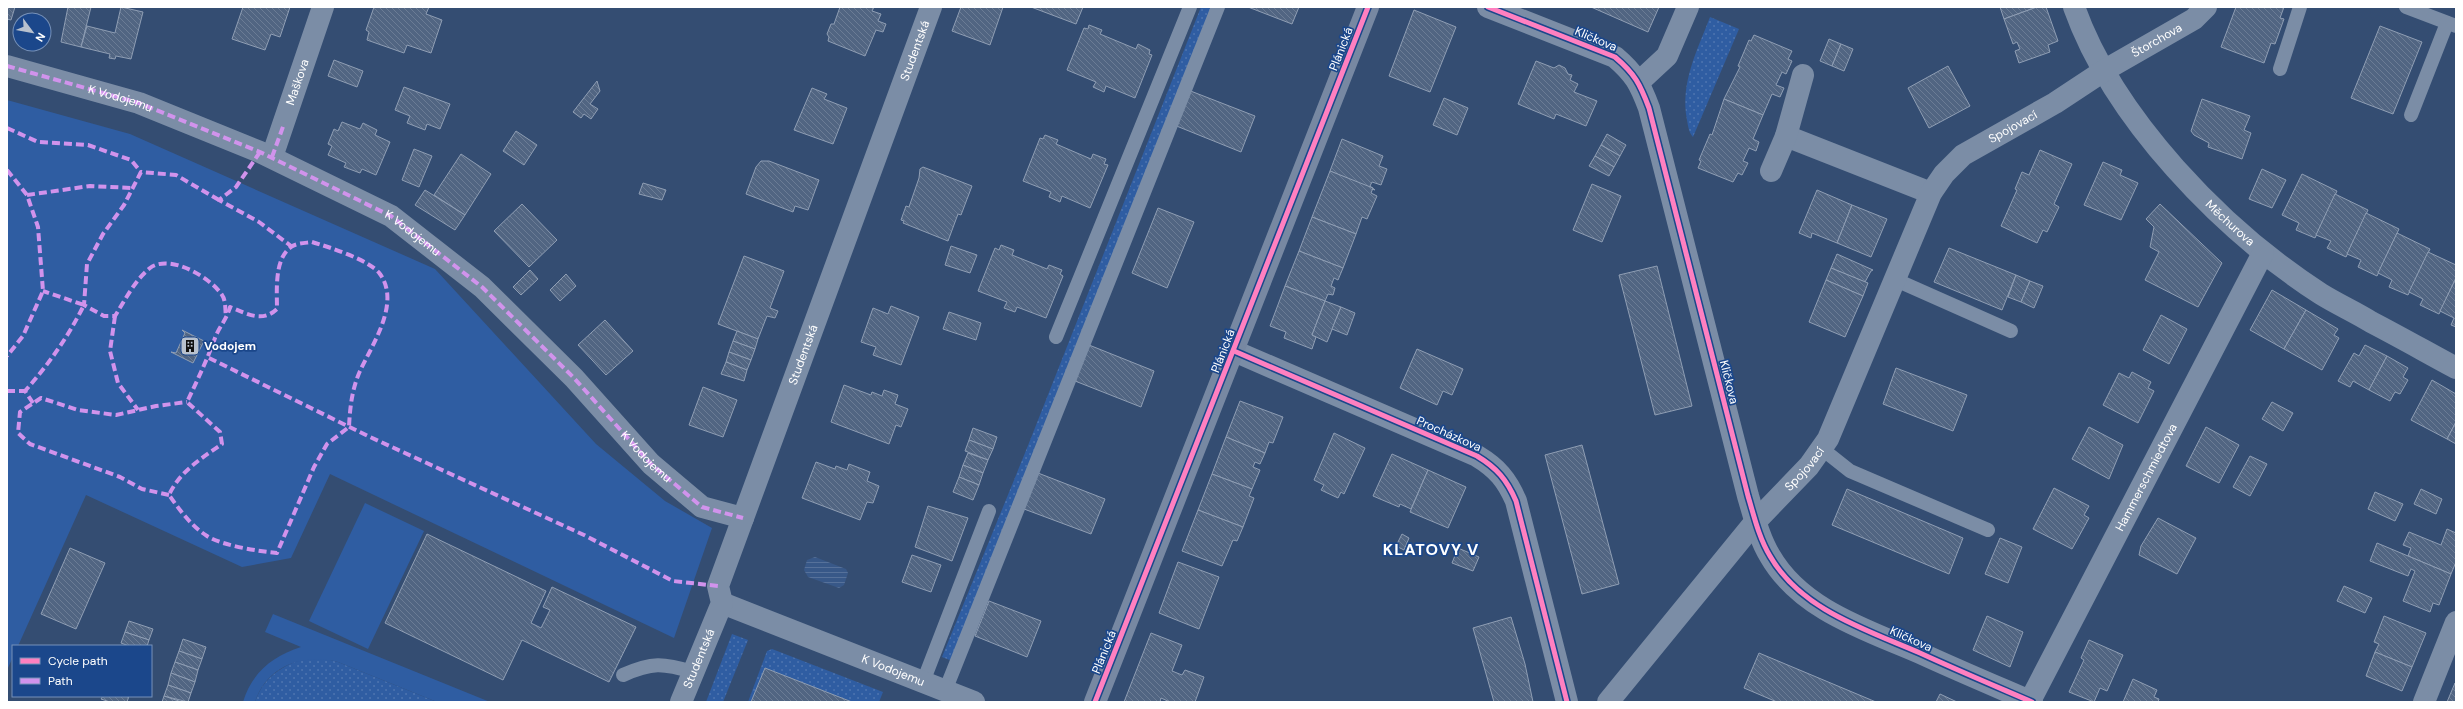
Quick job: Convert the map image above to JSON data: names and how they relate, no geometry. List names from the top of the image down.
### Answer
{
  "streets": {
    "main road": ["Plánická"],
    "street": [
      "Kličkova",
      "Štorchova",
      "Studentská",
      "Maškova",
      "K Vodojemu",
      "Spojovací",
      "Měchurova",
      "Procházkova",
      "Hammerschmiedtova"
    ]
  },
  "crossings": [
    ["Kličkova", "Spojovací"],
    ["Kličkova", "Hammerschmiedtova"],
    ["Štorchova", "Spojovací"],
    ["Štorchova", "Měchurova"],
    ["Plánická", "Procházkova"],
    ["Studentská", "K Vodojemu"],
    ["Maškova", "K Vodojemu"],
    ["Spojovací", "Měchurova"],
    ["Měchurova", "Hammerschmiedtova"]
  ],
  "districts": ["KLATOVY V"],
  "places": {
    "building": ["Vodojem"]
  },
  "legend": ["Cycle path", "Path"],
  "north": "bottom right"
}
